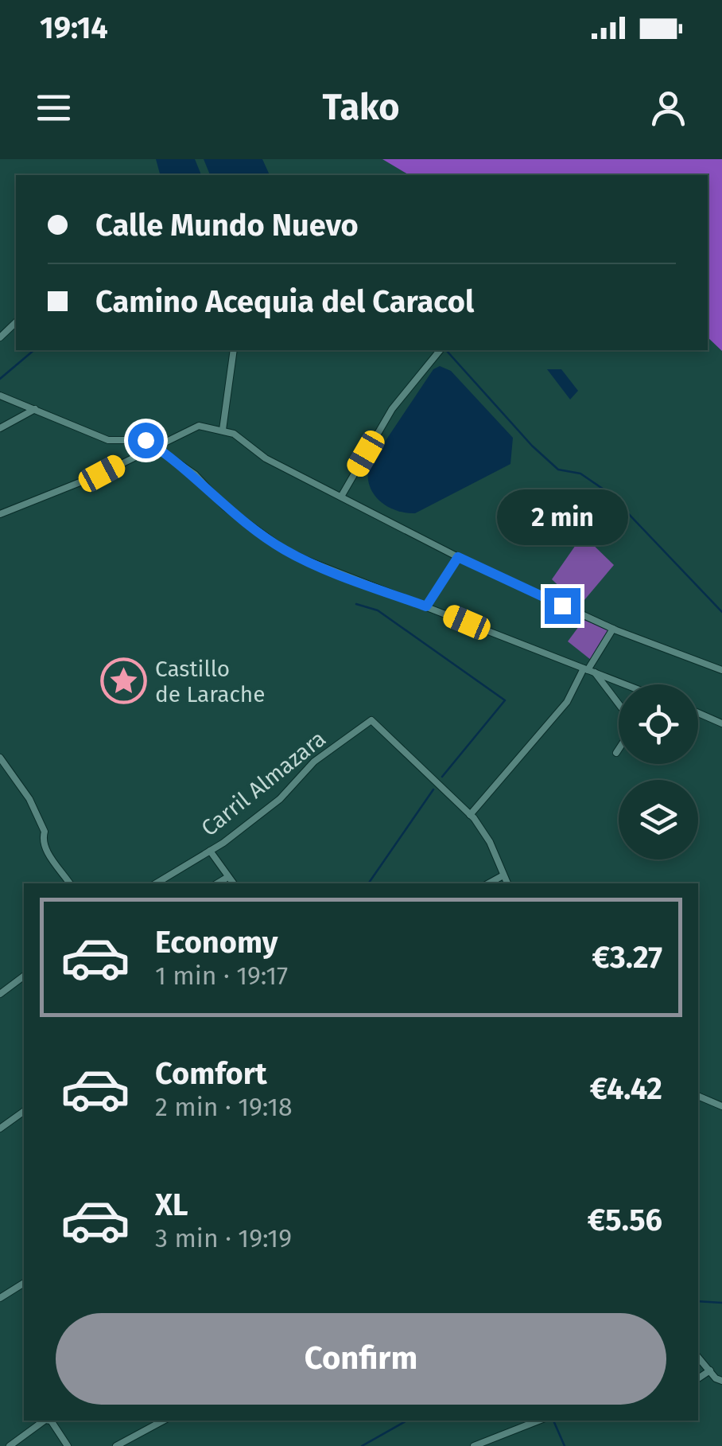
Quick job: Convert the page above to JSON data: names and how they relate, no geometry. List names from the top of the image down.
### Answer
{
  "streets": {
    "street": ["Carril Almazara"]
  },
  "places": {
    "place": ["Castillo de Larache"]
  },
  "page": {
    "status": "19:14",
    "header": "Tako",
    "banner": ["Calle Mundo Nuevo", "Camino Acequia del Caracol"],
    "bubble": "2 min",
    "list": [
      {
        "name": "Economy",
        "note": "1 min · 19:17",
        "value": "€3.27"
      },
      {
        "name": "Comfort",
        "note": "2 min · 19:18",
        "value": "€4.42"
      },
      {
        "name": "XL",
        "note": "3 min · 19:19",
        "value": "€5.56"
      }
    ],
    "buttons": "Confirm"
  }
}
